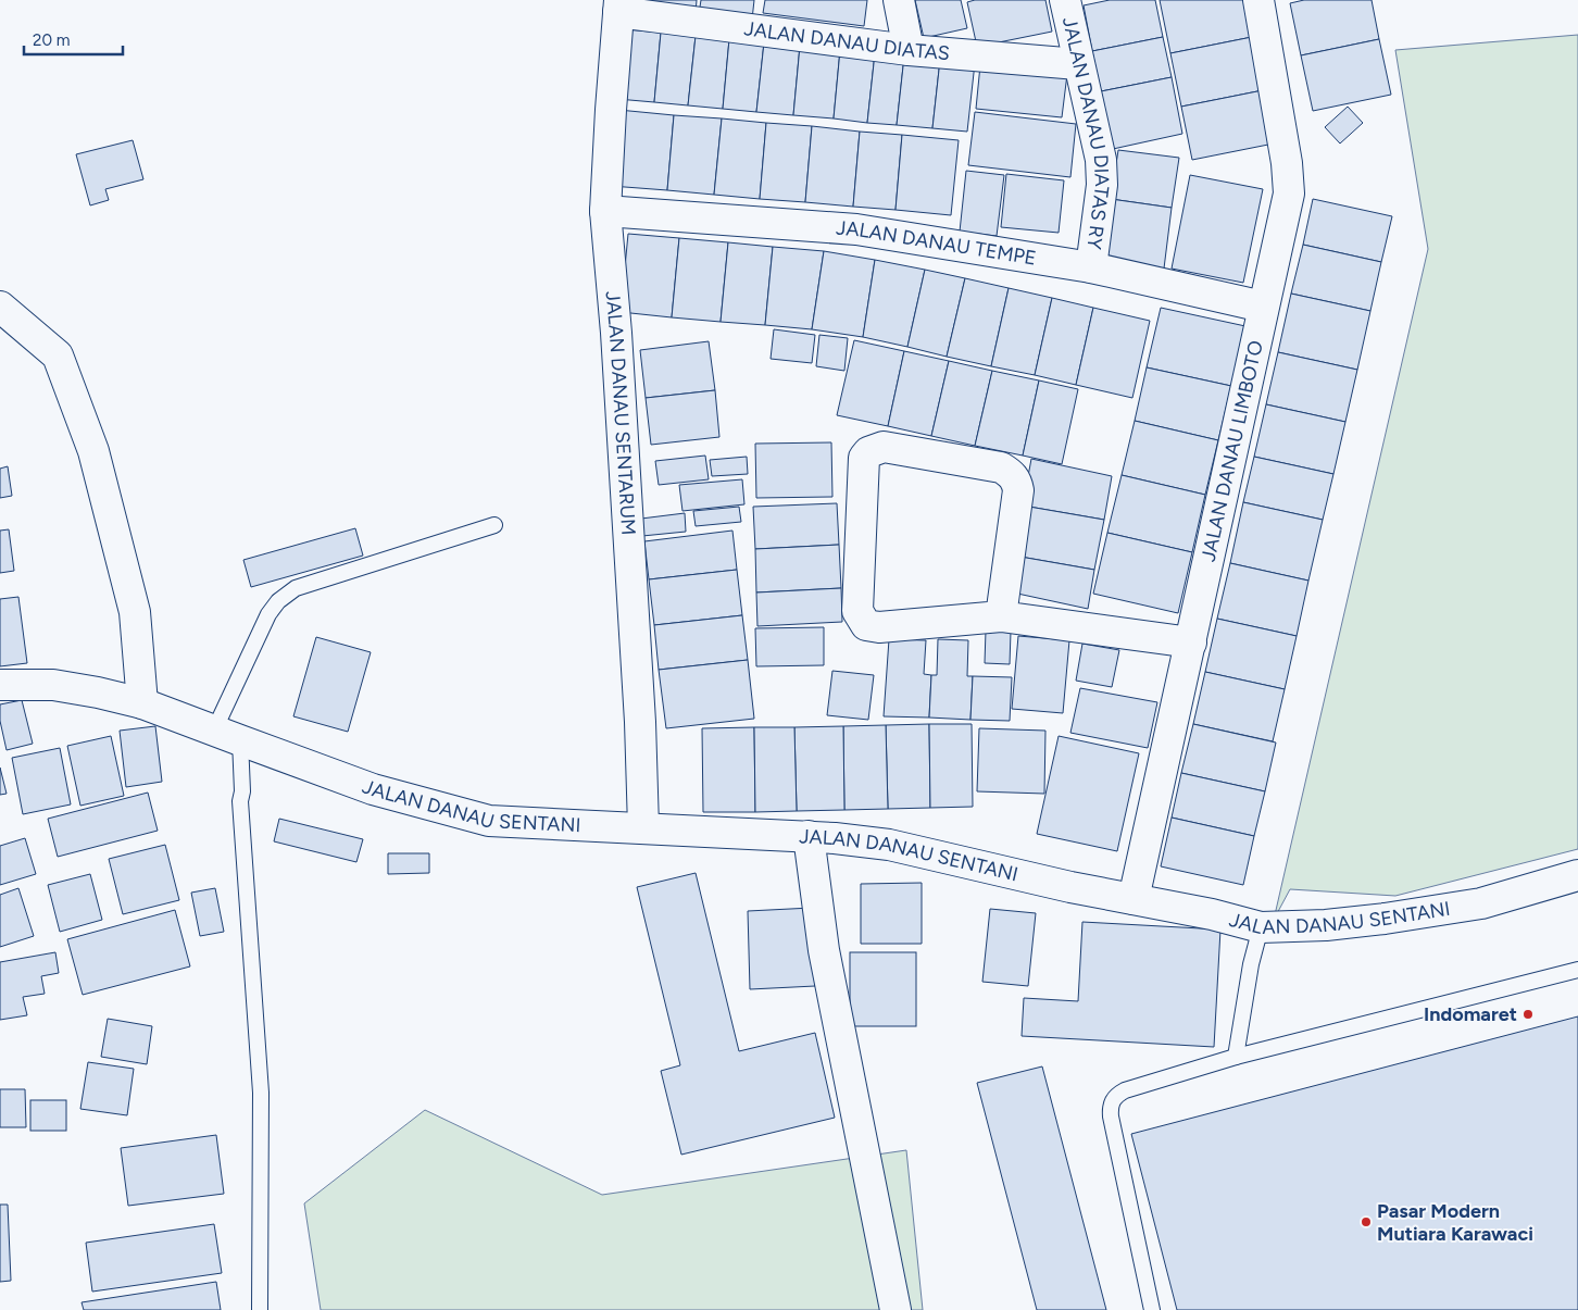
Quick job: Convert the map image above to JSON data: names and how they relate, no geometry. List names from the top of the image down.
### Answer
{
  "streets": {
    "street": [
      "JALAN DANAU DIATAS",
      "JALAN DANAU DIATAS RY",
      "JALAN DANAU TEMPE",
      "JALAN DANAU SENTARUM",
      "JALAN DANAU LIMBOTO",
      "JALAN DANAU SENTANI"
    ]
  },
  "crossings": [
    ["JALAN DANAU DIATAS", "JALAN DANAU DIATAS RY"],
    ["JALAN DANAU DIATAS", "JALAN DANAU SENTARUM"],
    ["JALAN DANAU DIATAS RY", "JALAN DANAU TEMPE"],
    ["JALAN DANAU TEMPE", "JALAN DANAU SENTARUM"],
    ["JALAN DANAU TEMPE", "JALAN DANAU LIMBOTO"],
    ["JALAN DANAU SENTARUM", "JALAN DANAU SENTANI"],
    ["JALAN DANAU LIMBOTO", "JALAN DANAU SENTANI"]
  ],
  "places": ["Indomaret", "Pasar Modern Mutiara Karawaci"],
  "scale_bar": "20 m"
}
